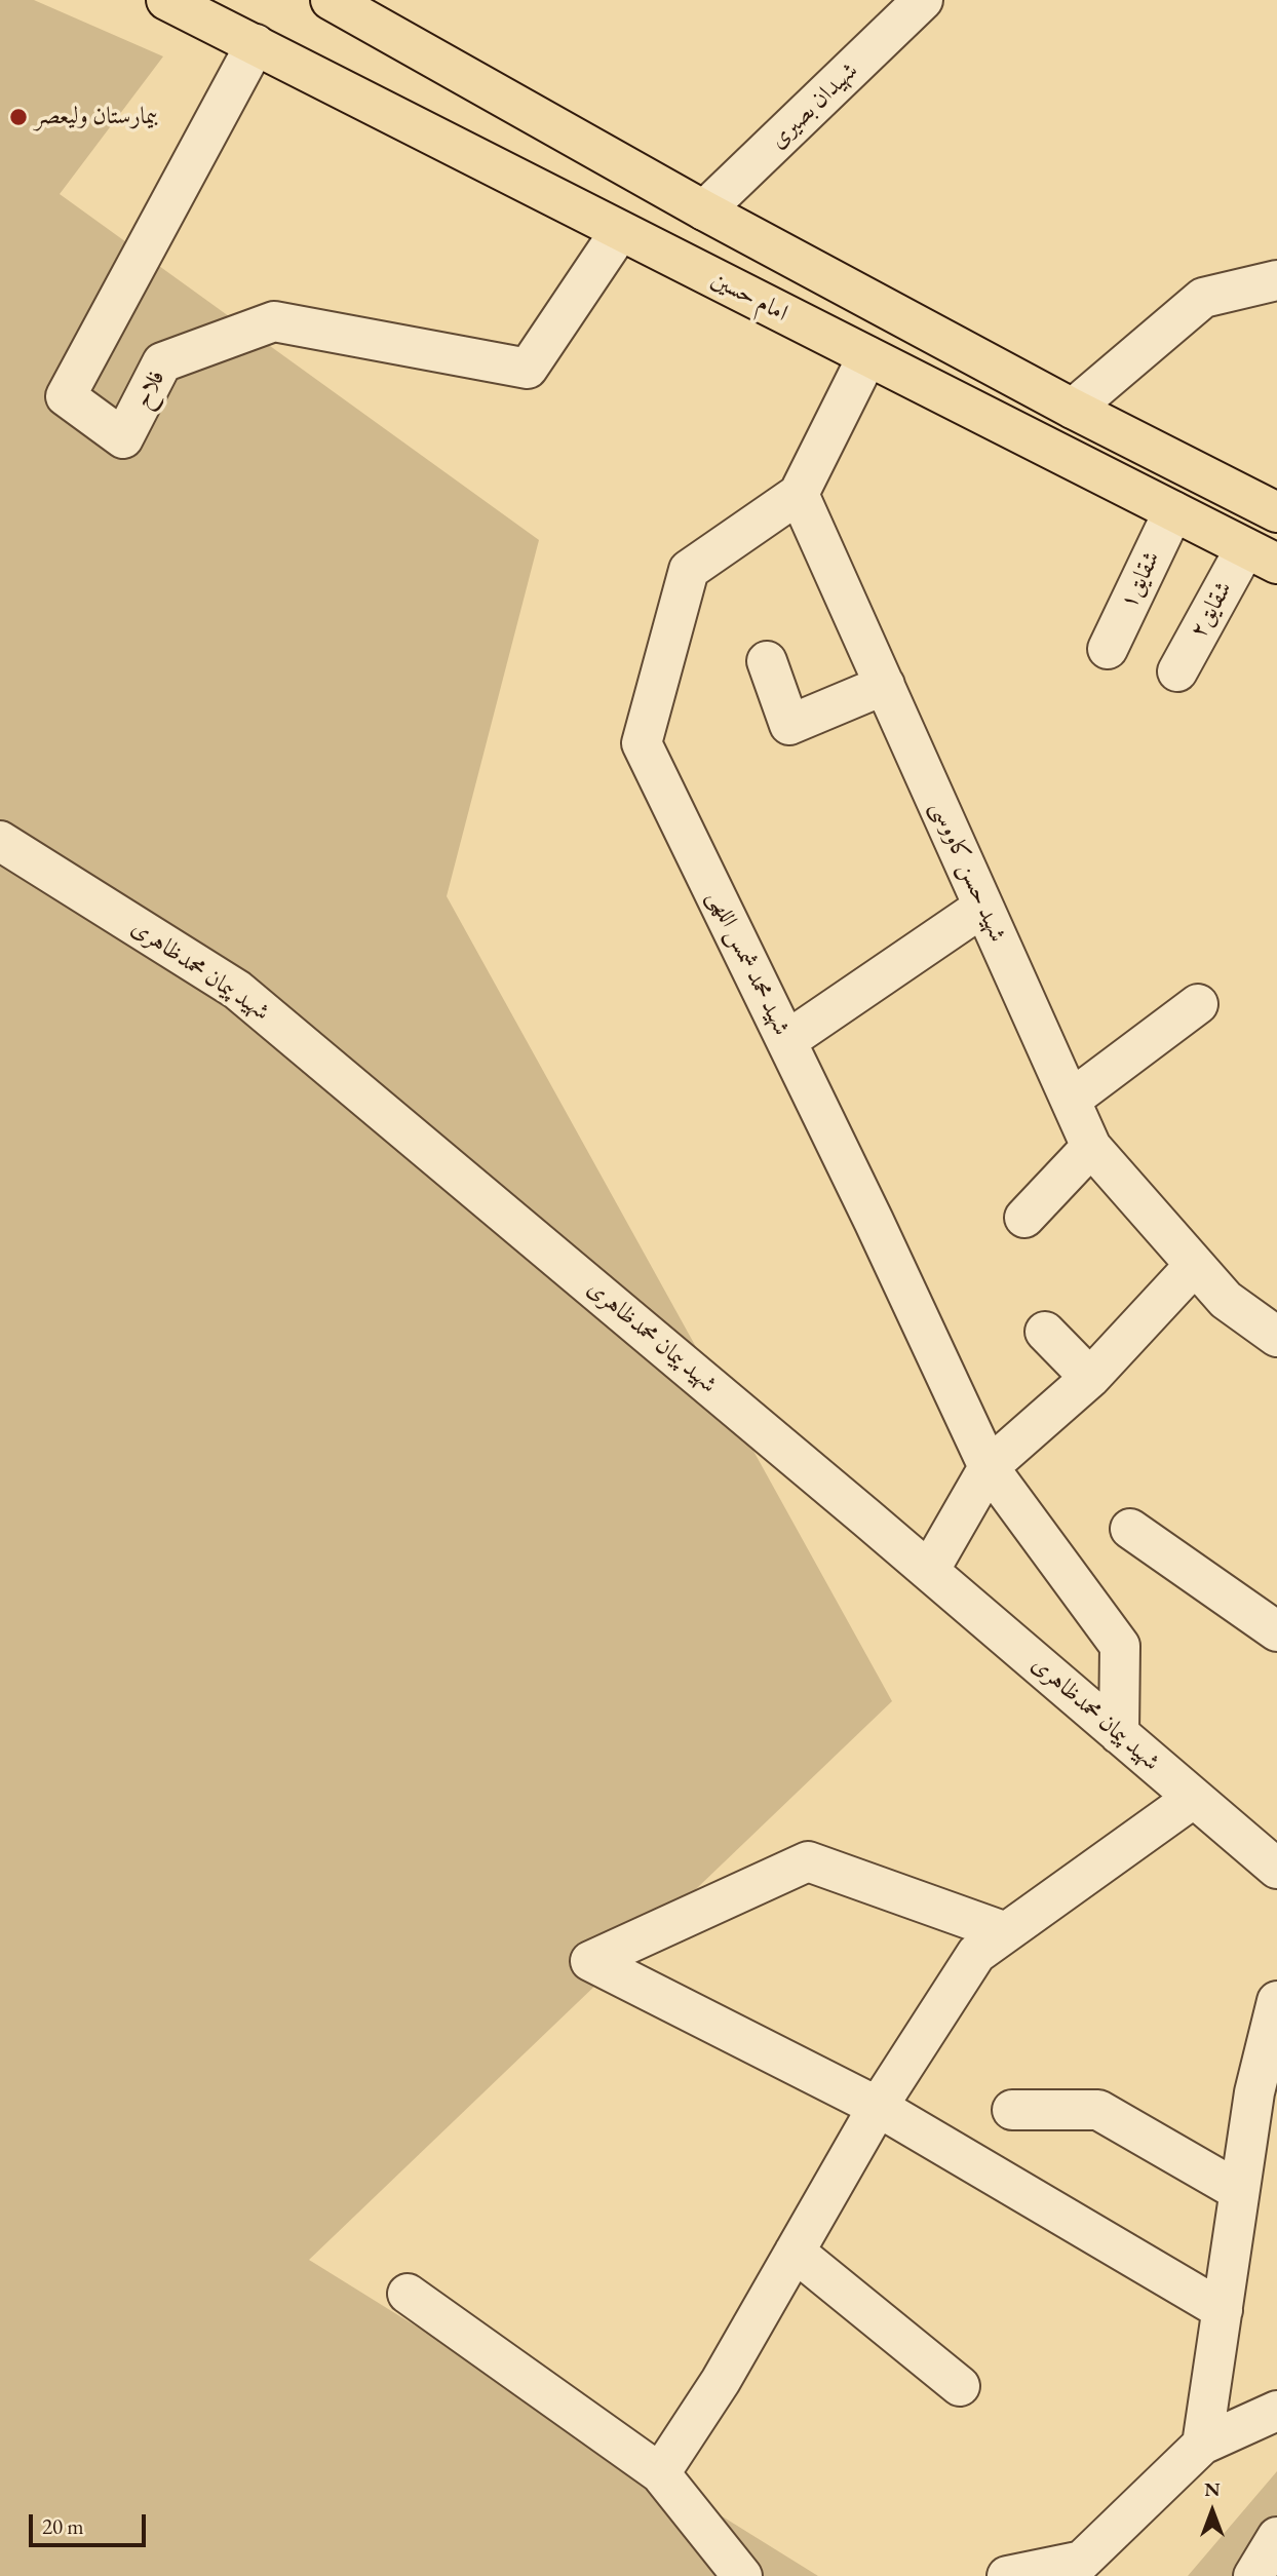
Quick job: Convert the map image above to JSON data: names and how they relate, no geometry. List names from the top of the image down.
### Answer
{
  "streets": {
    "main road": ["امام حسین"],
    "street": [
      "شهیدان بصیری",
      "فلاح",
      "شقایق۱",
      "شقایق۲",
      "شهید حسن کاووسی",
      "شهید محمد شمس اللهی",
      "شهید پیمان محمدظاهری"
    ]
  },
  "crossings": [
    ["امام حسین", "فلاح"],
    ["امام حسین", "شقایق۱"],
    ["امام حسین", "شقایق۲"],
    ["شهید حسن کاووسی", "شهید محمد شمس اللهی"],
    ["شهید محمد شمس اللهی", "شهید پیمان محمدظاهری"]
  ],
  "places": ["بیمارستان ولیعصر"],
  "scale_bar": "20 m",
  "north": "top"
}
